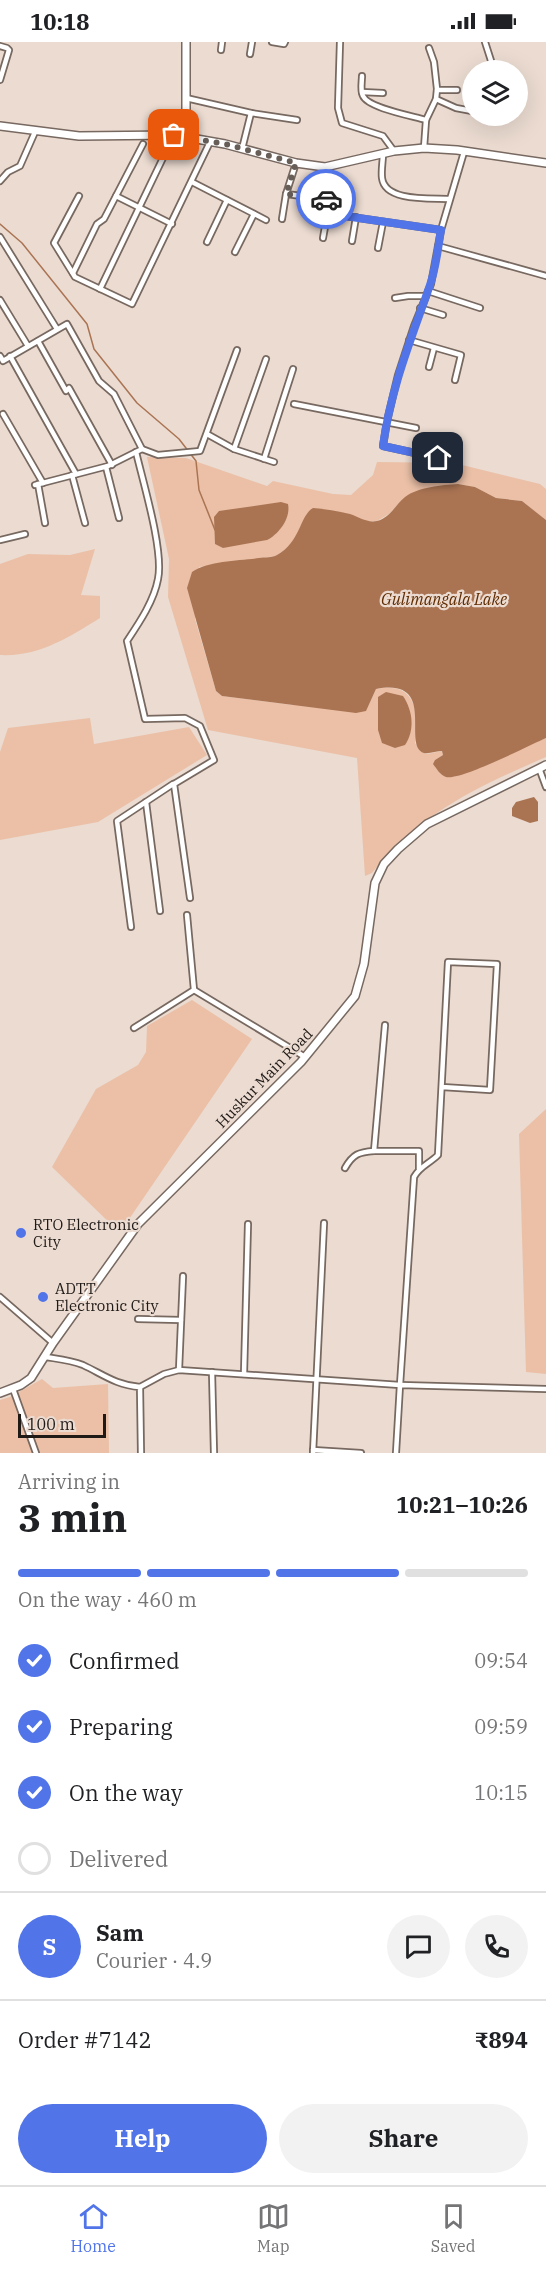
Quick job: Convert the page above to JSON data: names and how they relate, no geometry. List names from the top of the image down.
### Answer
{
  "streets": {
    "main road": ["Huskur Main Road"]
  },
  "water": ["Gulimangala Lake"],
  "places": ["RTO Electronic City", "ADTT Electronic City"],
  "scale_bar": "100 m",
  "page": {
    "status": "10:18",
    "scale": "100 m",
    "heading": ["3 min", "Arriving in", "10:21–10:26"],
    "panel": [
      "Sam",
      "Courier · 4.9",
      "Order #7142",
      "₹894"
    ],
    "bar": "On the way · 460 m",
    "list": [
      ["Confirmed", "09:54"],
      ["Preparing", "09:59"],
      ["On the way", "10:15"],
      "Delivered"
    ],
    "round": "S",
    "buttons": ["Help", "Share"],
    "tabs": ["Home", "Map", "Saved"]
  }
}
